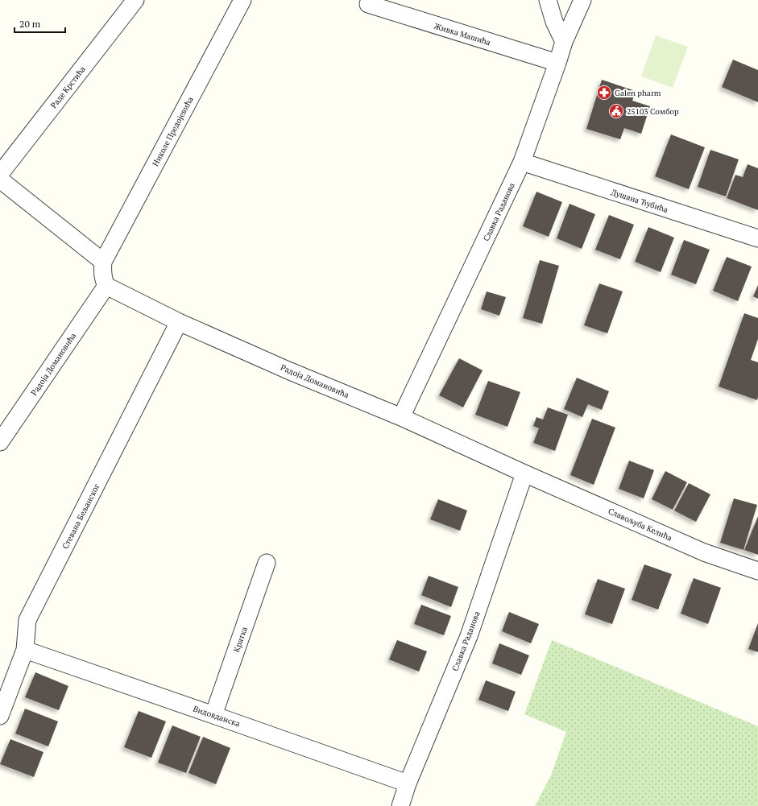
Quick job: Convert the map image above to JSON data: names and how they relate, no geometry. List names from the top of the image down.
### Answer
{
  "streets": {
    "street": [
      "Живка Машића",
      "Раде Крстића",
      "Николе Предојевића",
      "Душана Ћубића",
      "Славка Раданова",
      "Радоја Домановића",
      "Стевана Бељанског",
      "Славољуба Келића",
      "Кратка",
      "Видовданска"
    ]
  },
  "crossings": [
    ["Живка Машића", "Славка Раданова"],
    ["Душана Ћубића", "Славка Раданова"],
    ["Славка Раданова", "Радоја Домановића"],
    ["Славка Раданова", "Славољуба Келића"],
    ["Славка Раданова", "Видовданска"],
    ["Радоја Домановића", "Стевана Бељанског"],
    ["Радоја Домановића", "Славољуба Келића"],
    ["Стевана Бељанског", "Видовданска"],
    ["Кратка", "Видовданска"]
  ],
  "places": {
    "pharmacy": ["Galen pharm"],
    "public building": ["25103 Сомбор"]
  },
  "scale_bar": "20 m"
}
